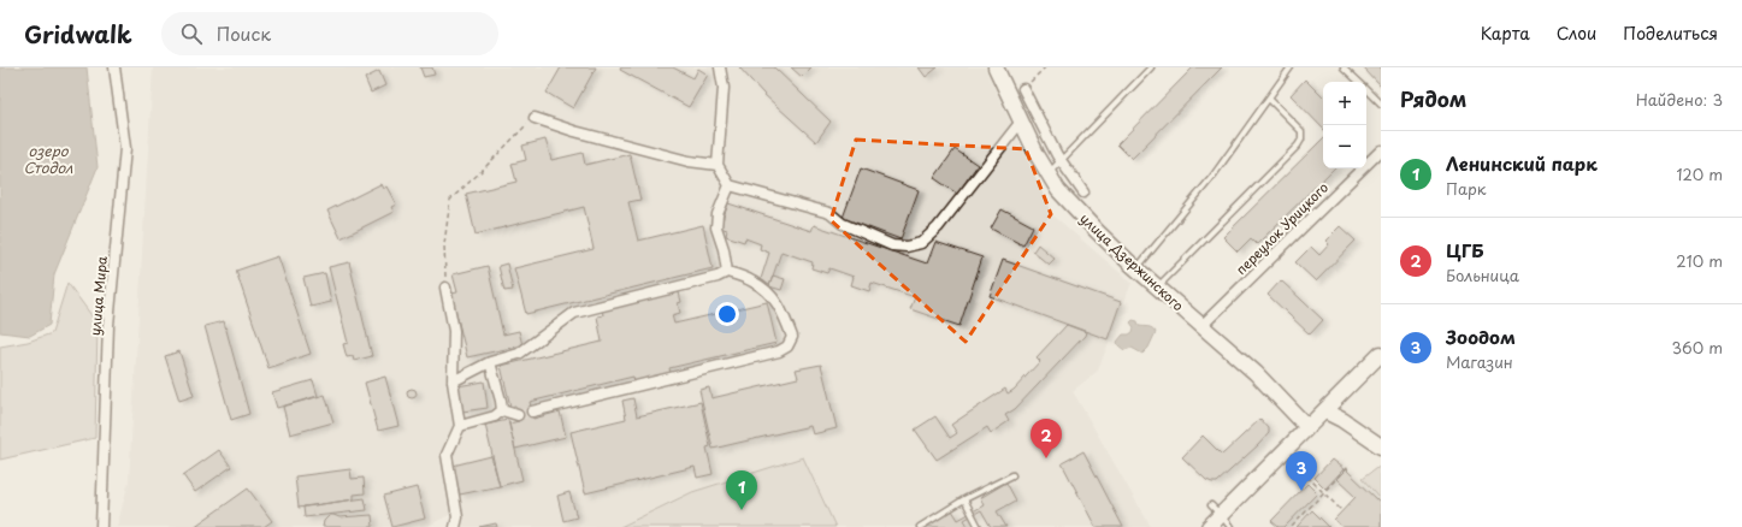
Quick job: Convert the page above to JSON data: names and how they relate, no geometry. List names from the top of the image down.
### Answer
{
  "streets": {
    "main road": ["улица Дзержинского"],
    "street": ["переулок Урицкого", "улица Мира"]
  },
  "crossings": [
    ["переулок Урицкого", "улица Дзержинского"]
  ],
  "water": ["озеро Стодол"],
  "page": {
    "header": "Gridwalk",
    "search": "Поиск",
    "nav": ["Карта", "Слои", "Поделиться"],
    "heading": ["Рядом", "Найдено: 3"],
    "map_buttons": ["+", "−"],
    "list": [
      {
        "mark": "1",
        "name": "Ленинский парк",
        "note": "Парк",
        "value": "120 m"
      },
      {
        "mark": "2",
        "name": "ЦГБ",
        "note": "Больница",
        "value": "210 m"
      },
      {
        "mark": "3",
        "name": "Зоодом",
        "note": "Магазин",
        "value": "360 m"
      }
    ],
    "pins": ["2", "3", "1"]
  }
}
